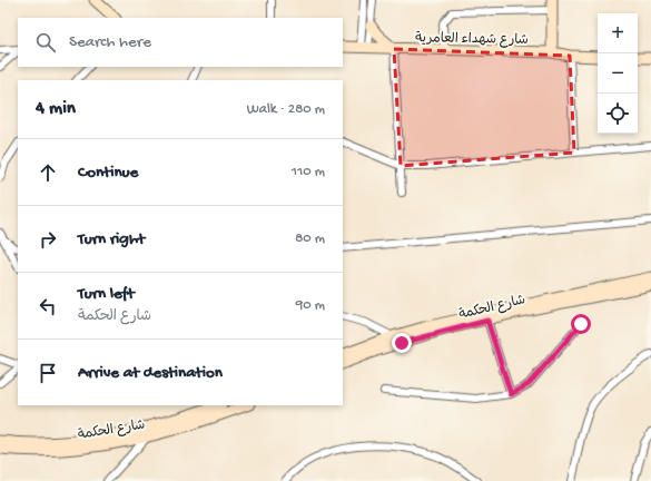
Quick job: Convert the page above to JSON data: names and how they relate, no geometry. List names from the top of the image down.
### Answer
{
  "streets": {
    "street": ["شارع شهداء العامرية", "شارع الحكمة"]
  },
  "page": {
    "map_buttons": ["+", "−"],
    "search": "Search here",
    "heading": ["4 min", "Walk · 280 m"],
    "list": [
      ["Continue", "110 m"],
      ["Turn right", "80 m"],
      ["Turn left", "شارع الحكمة", "90 m"],
      "Arrive at destination"
    ]
  }
}
